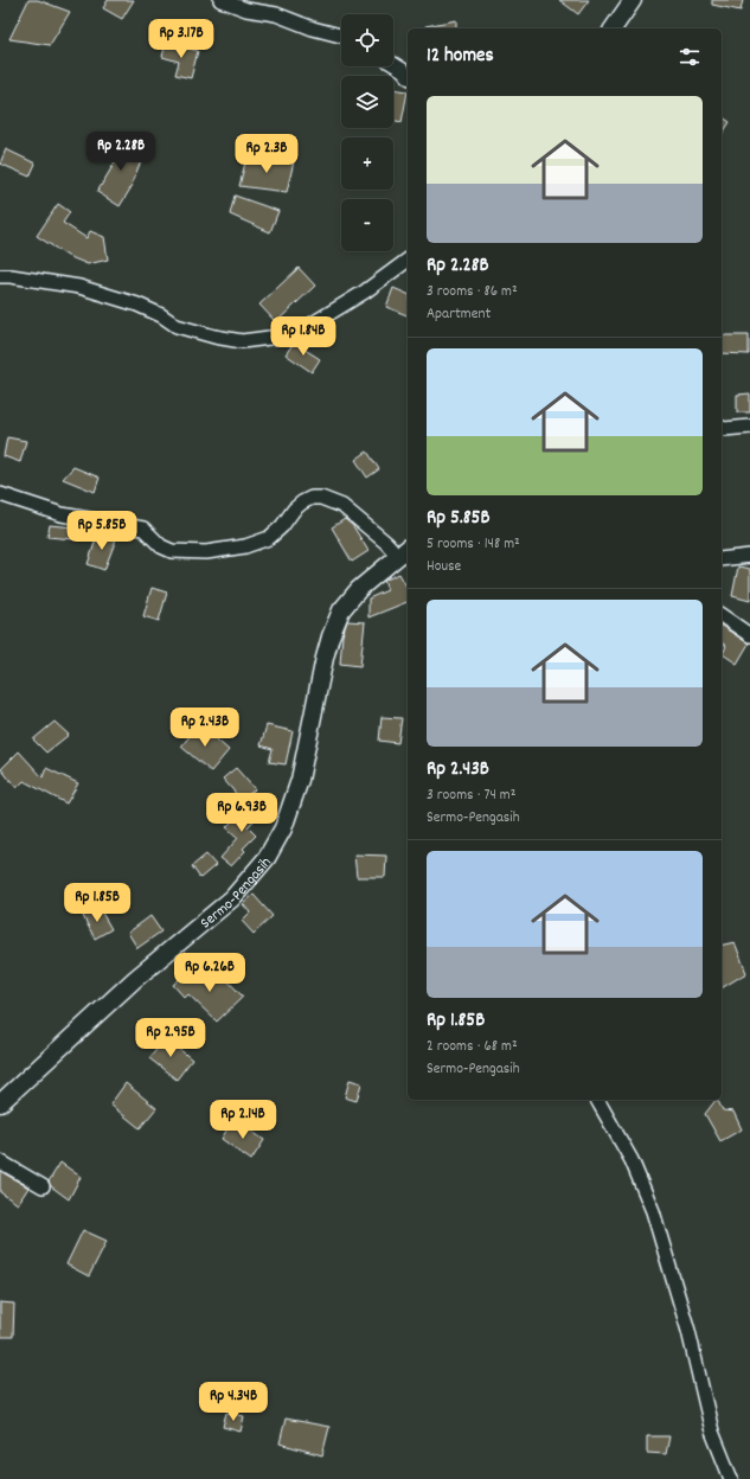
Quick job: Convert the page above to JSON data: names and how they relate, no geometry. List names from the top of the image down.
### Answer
{
  "streets": {
    "main road": ["Sermo-Pengasih"]
  },
  "page": {
    "map_buttons": ["+", "−"],
    "price": [
      "Rp 3.17B",
      "Rp 2.28B",
      "Rp 2.3B",
      "Rp 1.84B",
      "Rp 5.85B",
      "Rp 2.43B",
      "Rp 6.93B",
      "Rp 1.85B",
      "Rp 6.26B",
      "Rp 2.95B",
      "Rp 2.14B",
      "Rp 4.34B"
    ],
    "heading": "12 homes",
    "list": [
      {
        "name": "Rp 2.28B",
        "note": "3 rooms · 86 m² · Apartment"
      },
      {
        "name": "Rp 5.85B",
        "note": "5 rooms · 148 m² · House"
      },
      {
        "name": "Rp 2.43B",
        "note": "3 rooms · 74 m² · Sermo-Pengasih"
      },
      {
        "name": "Rp 1.85B",
        "note": "2 rooms · 68 m² · Sermo-Pengasih"
      }
    ]
  }
}
